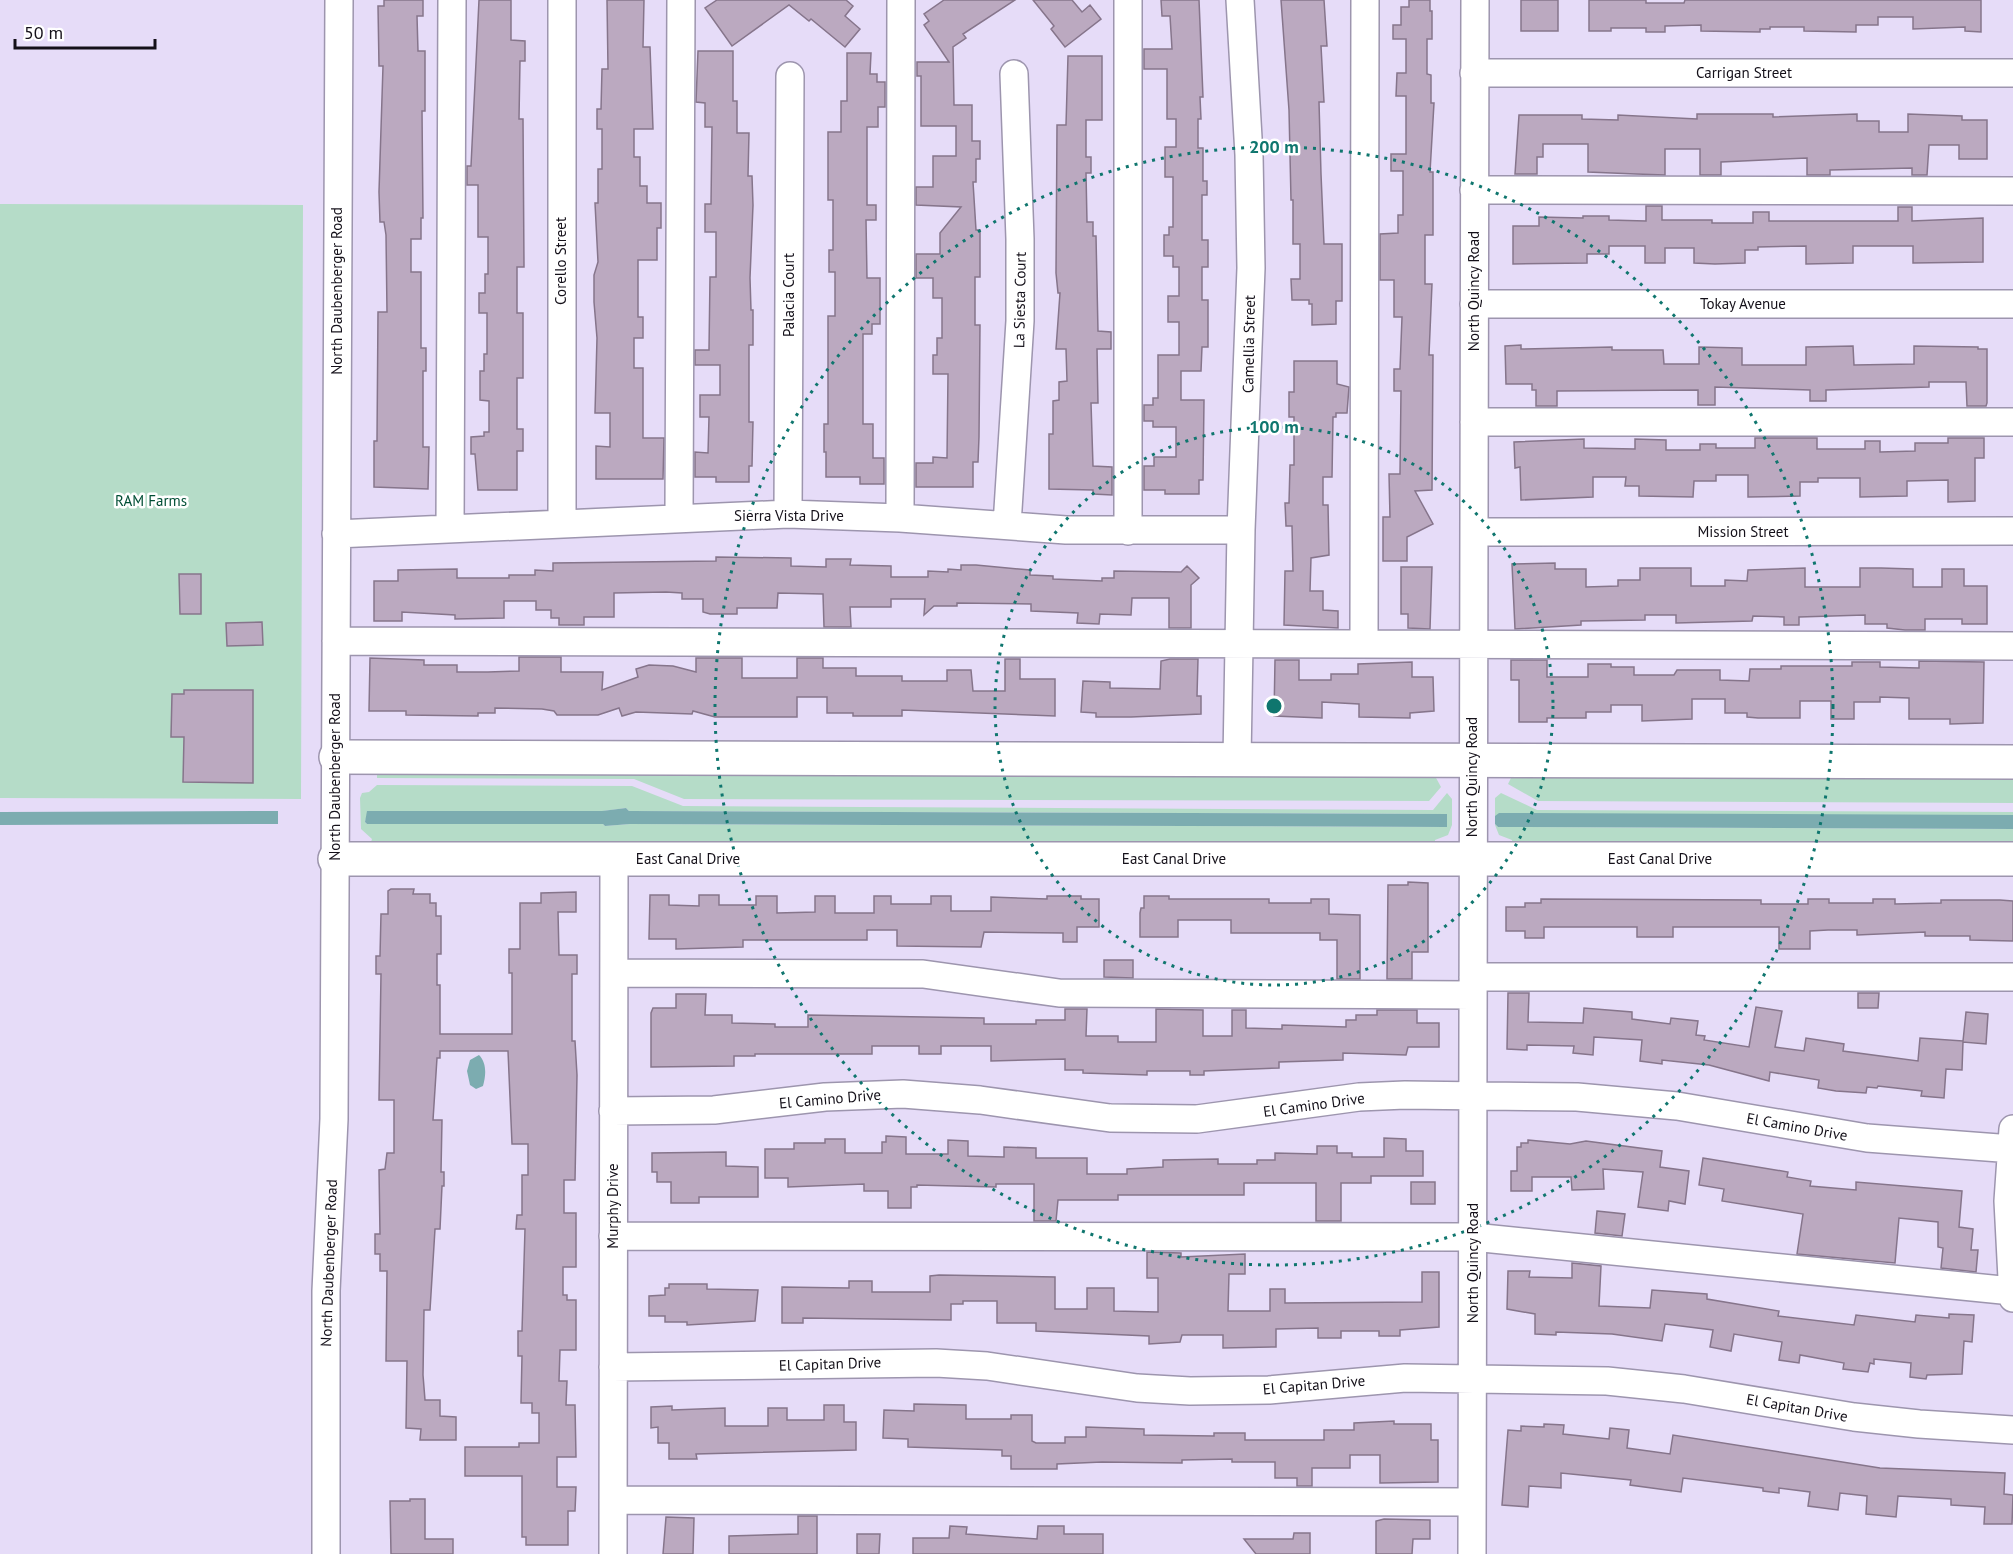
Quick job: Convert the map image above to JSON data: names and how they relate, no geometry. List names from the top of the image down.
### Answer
{
  "streets": {
    "main road": ["East Canal Drive"],
    "street": [
      "Carrigan Street",
      "Corello Street",
      "North Daubenberger Road",
      "North Quincy Road",
      "Palacia Court",
      "La Siesta Court",
      "Tokay Avenue",
      "Camellia Street",
      "Sierra Vista Drive",
      "Mission Street",
      "El Camino Drive",
      "Murphy Drive",
      "El Capitan Drive"
    ]
  },
  "crossings": [
    ["Carrigan Street", "North Quincy Road"],
    ["Corello Street", "Sierra Vista Drive"],
    ["North Daubenberger Road", "Sierra Vista Drive"],
    ["North Daubenberger Road", "East Canal Drive"],
    ["North Quincy Road", "Tokay Avenue"],
    ["North Quincy Road", "Mission Street"],
    ["North Quincy Road", "East Canal Drive"],
    ["North Quincy Road", "El Camino Drive"],
    ["North Quincy Road", "El Capitan Drive"],
    ["Palacia Court", "Sierra Vista Drive"],
    ["La Siesta Court", "Sierra Vista Drive"],
    ["Camellia Street", "Sierra Vista Drive"],
    ["East Canal Drive", "Murphy Drive"],
    ["El Camino Drive", "Murphy Drive"],
    ["Murphy Drive", "El Capitan Drive"]
  ],
  "parks": ["RAM Farms"],
  "scale_bar": "50 m",
  "rings": ["200 m", "100 m"]
}
